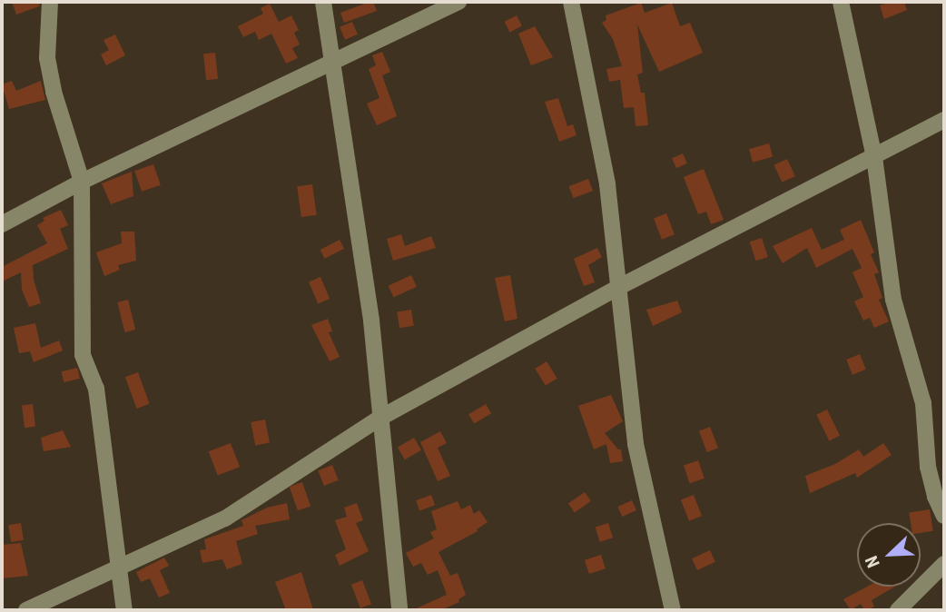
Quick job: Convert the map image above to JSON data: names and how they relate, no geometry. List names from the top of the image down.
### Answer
{
  "north": "bottom left"
}
